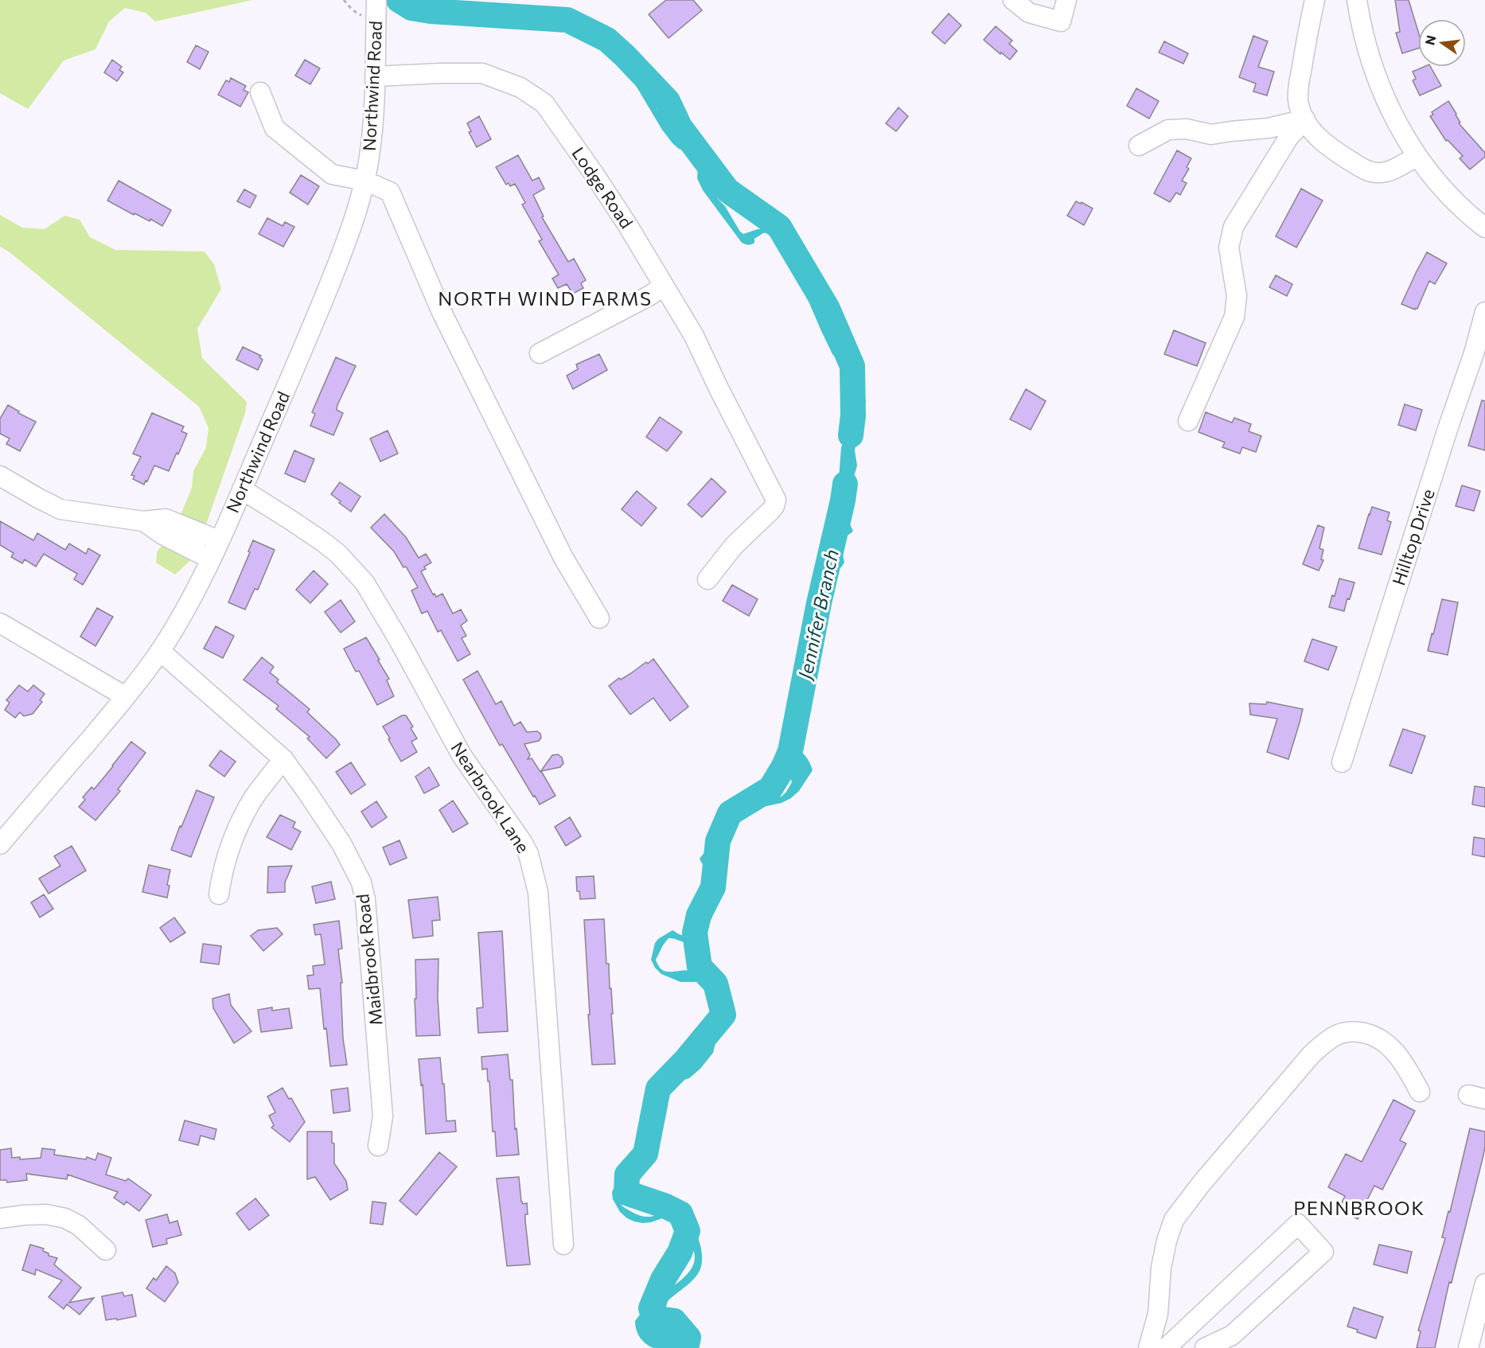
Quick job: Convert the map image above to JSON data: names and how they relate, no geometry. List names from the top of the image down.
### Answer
{
  "streets": {
    "street": [
      "Northwind Road",
      "Lodge Road",
      "Hilltop Drive",
      "Nearbrook Lane",
      "Maidbrook Road"
    ]
  },
  "crossings": [
    ["Northwind Road", "Lodge Road"],
    ["Northwind Road", "Nearbrook Lane"],
    ["Northwind Road", "Maidbrook Road"]
  ],
  "districts": ["NORTH WIND FARMS", "PENNBROOK"],
  "water": ["Jennifer Branch"],
  "north": "left"
}
